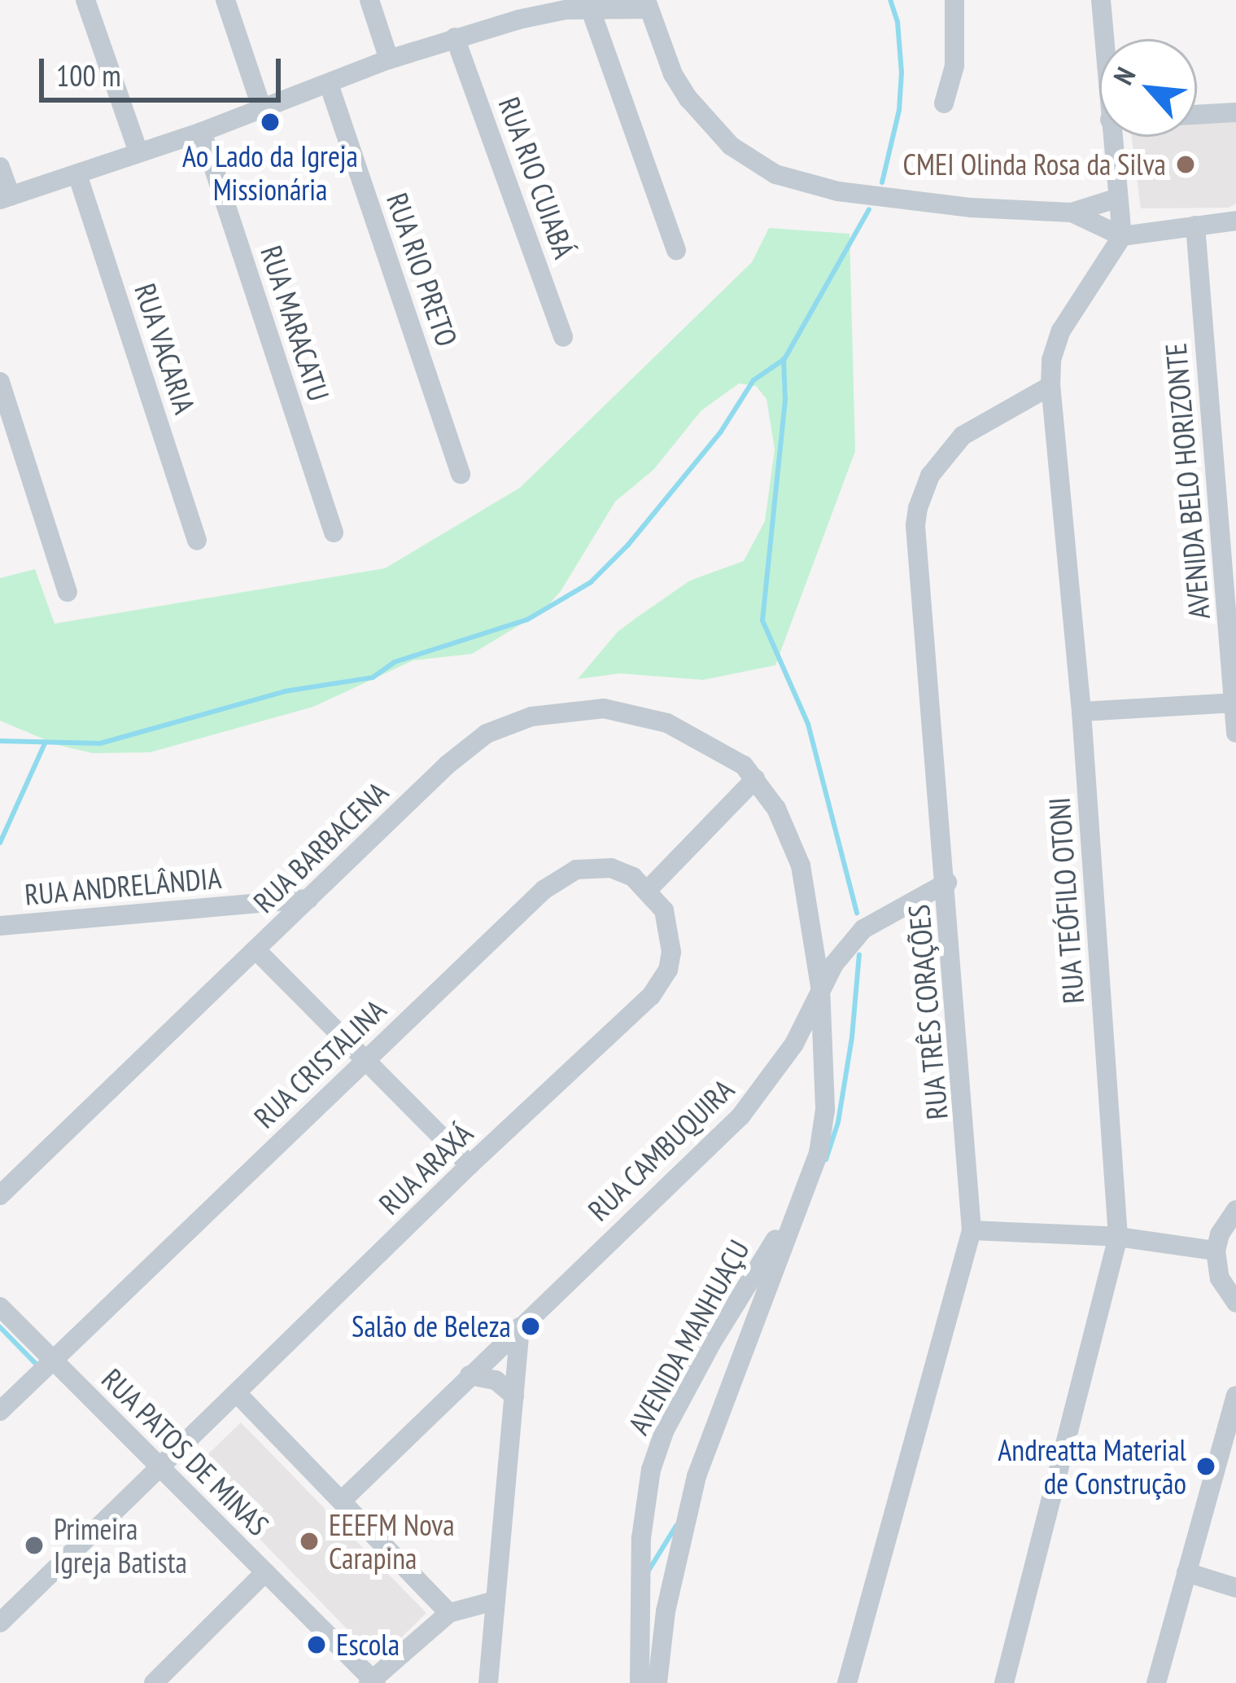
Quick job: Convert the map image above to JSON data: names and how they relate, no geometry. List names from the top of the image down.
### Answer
{
  "streets": {
    "street": [
      "RUA RIO CUIABÁ",
      "RUA RIO PRETO",
      "RUA MARACATU",
      "RUA VACARIA",
      "AVENIDA BELO HORIZONTE",
      "RUA BARBACENA",
      "RUA ANDRELÂNDIA",
      "RUA TEÓFILO OTONI",
      "RUA TRÊS CORAÇÕES",
      "RUA CRISTALINA",
      "RUA CAMBUQUIRA",
      "RUA ARAXÁ",
      "AVENIDA MANHUAÇU",
      "RUA PATOS DE MINAS"
    ]
  },
  "crossings": [
    ["RUA BARBACENA", "RUA ANDRELÂNDIA"],
    ["RUA TEÓFILO OTONI", "RUA TRÊS CORAÇÕES"],
    ["RUA CRISTALINA", "RUA ARAXÁ"],
    ["RUA CRISTALINA", "RUA PATOS DE MINAS"],
    ["RUA CAMBUQUIRA", "AVENIDA MANHUAÇU"],
    ["RUA ARAXÁ", "RUA PATOS DE MINAS"]
  ],
  "places": [
    "Ao Lado da Igreja Missionária",
    "CMEI Olinda Rosa da Silva",
    "Salão de Beleza",
    "Andreatta Material de Construção",
    "EEEFM Nova Carapina",
    "Primeira Igreja Batista",
    "Escola"
  ],
  "scale_bar": "100 m",
  "north": "top left"
}
